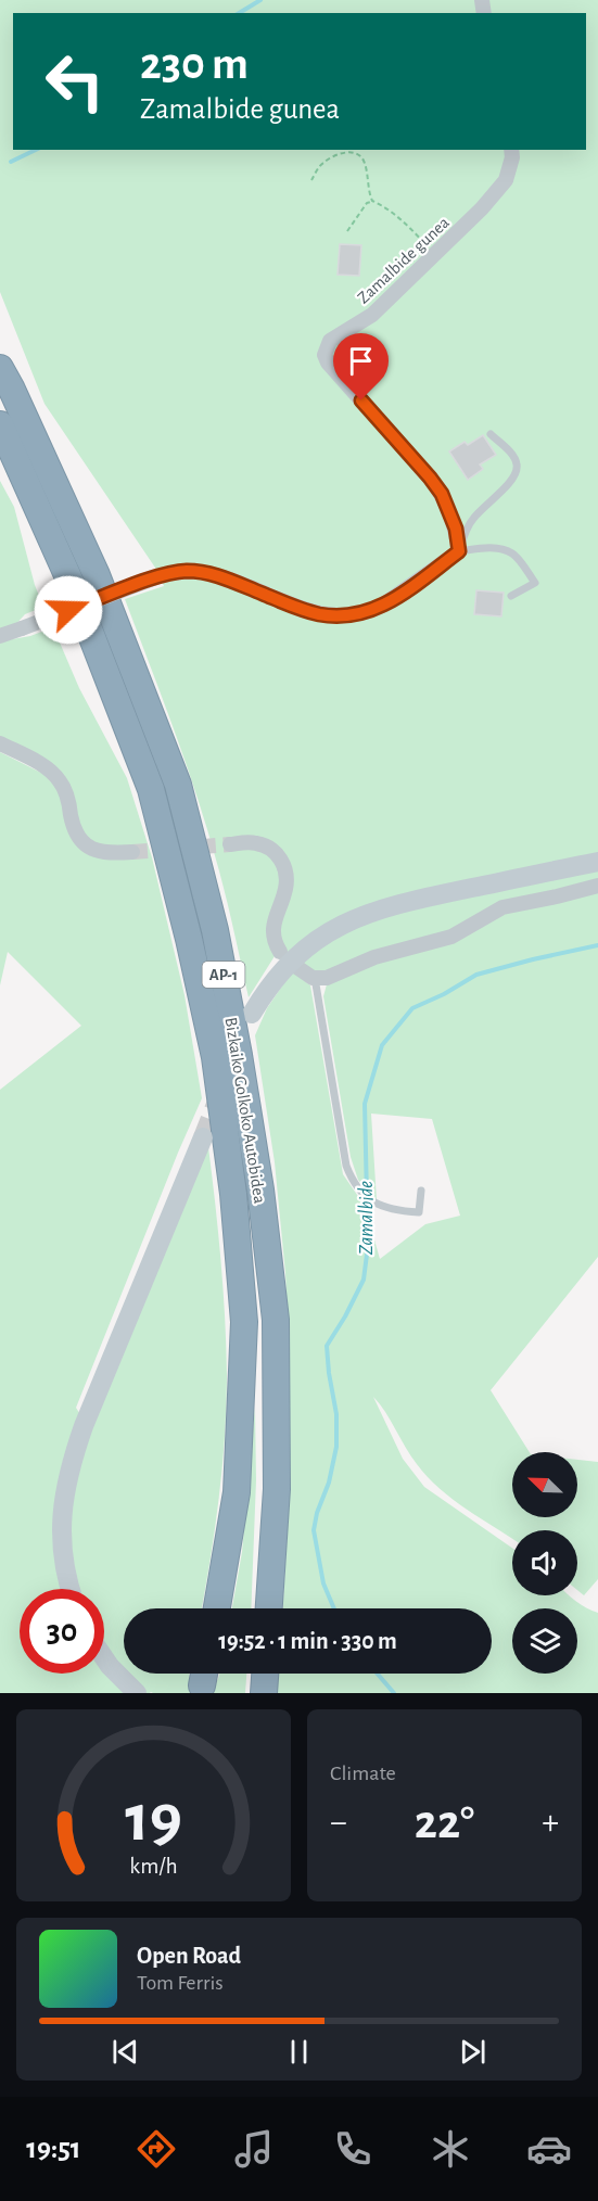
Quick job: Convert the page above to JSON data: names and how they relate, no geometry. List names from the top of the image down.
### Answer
{
  "streets": {
    "highway": ["AP-1", "Bizkaiko Golkoko Autobidea"],
    "street": ["Zamalbide gunea"]
  },
  "water": ["Zamalbide"],
  "north": "top left",
  "page": {
    "turn": ["230 m", "Zamalbide gunea"],
    "limit": "30",
    "trip": "19:52 · 1 min · 330 m",
    "tile": "Climate",
    "heat": ["−", "22°", "+"],
    "song": ["Open Road", "Tom Ferris"],
    "tabs": "19:51",
    "gauge": ["19", "km/h"]
  }
}
